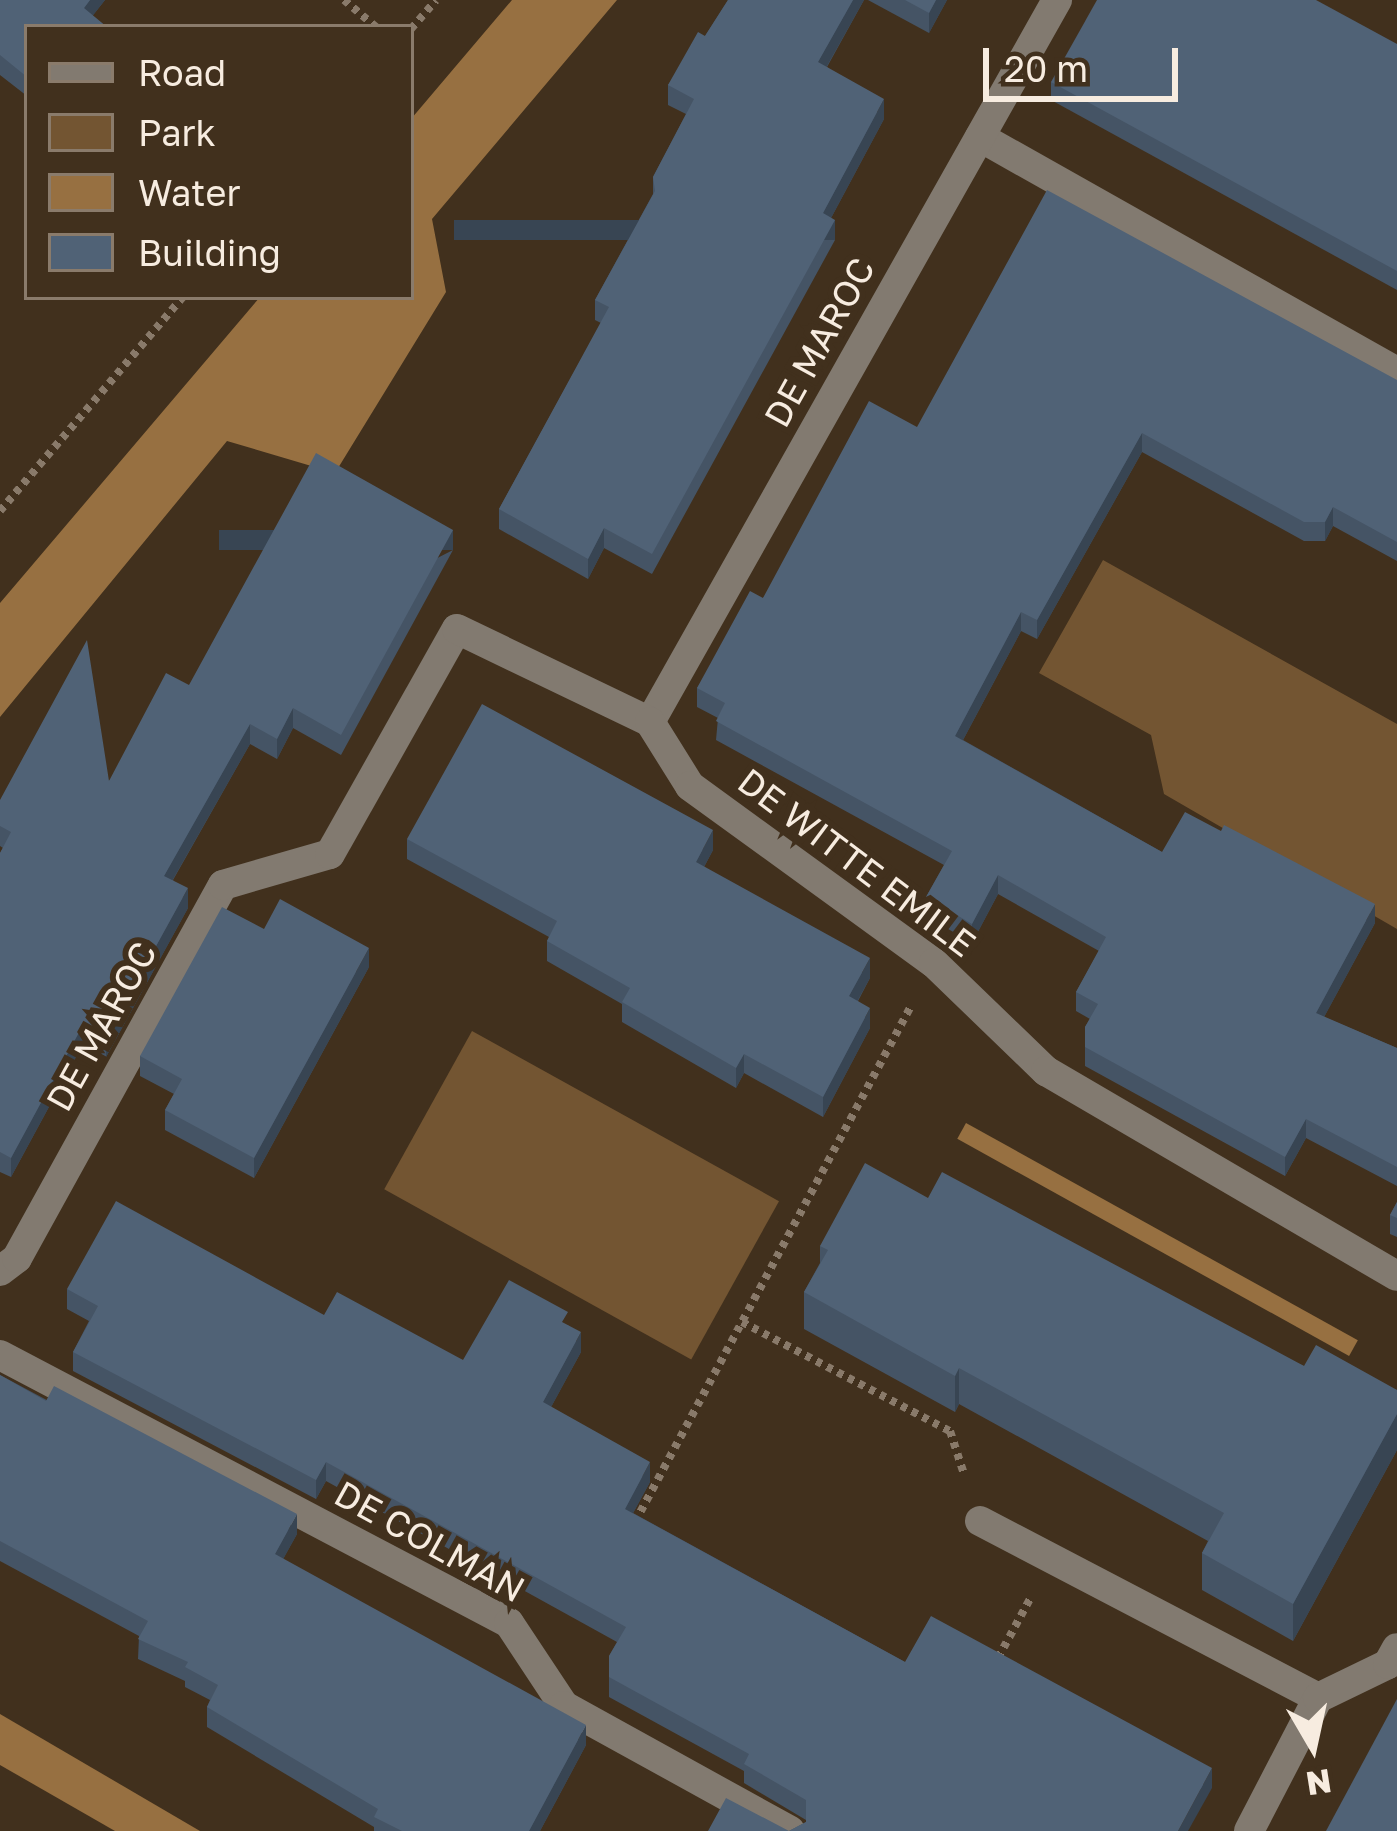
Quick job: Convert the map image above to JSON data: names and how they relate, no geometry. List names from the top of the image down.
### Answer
{
  "streets": {
    "street": ["DE MAROC", "DE WITTE EMILE", "DE COLMAN"]
  },
  "crossings": [
    ["DE MAROC", "DE WITTE EMILE"]
  ],
  "legend": [
    "Road",
    "Park",
    "Water",
    "Building"
  ],
  "scale_bar": "20 m",
  "north": "bottom"
}
